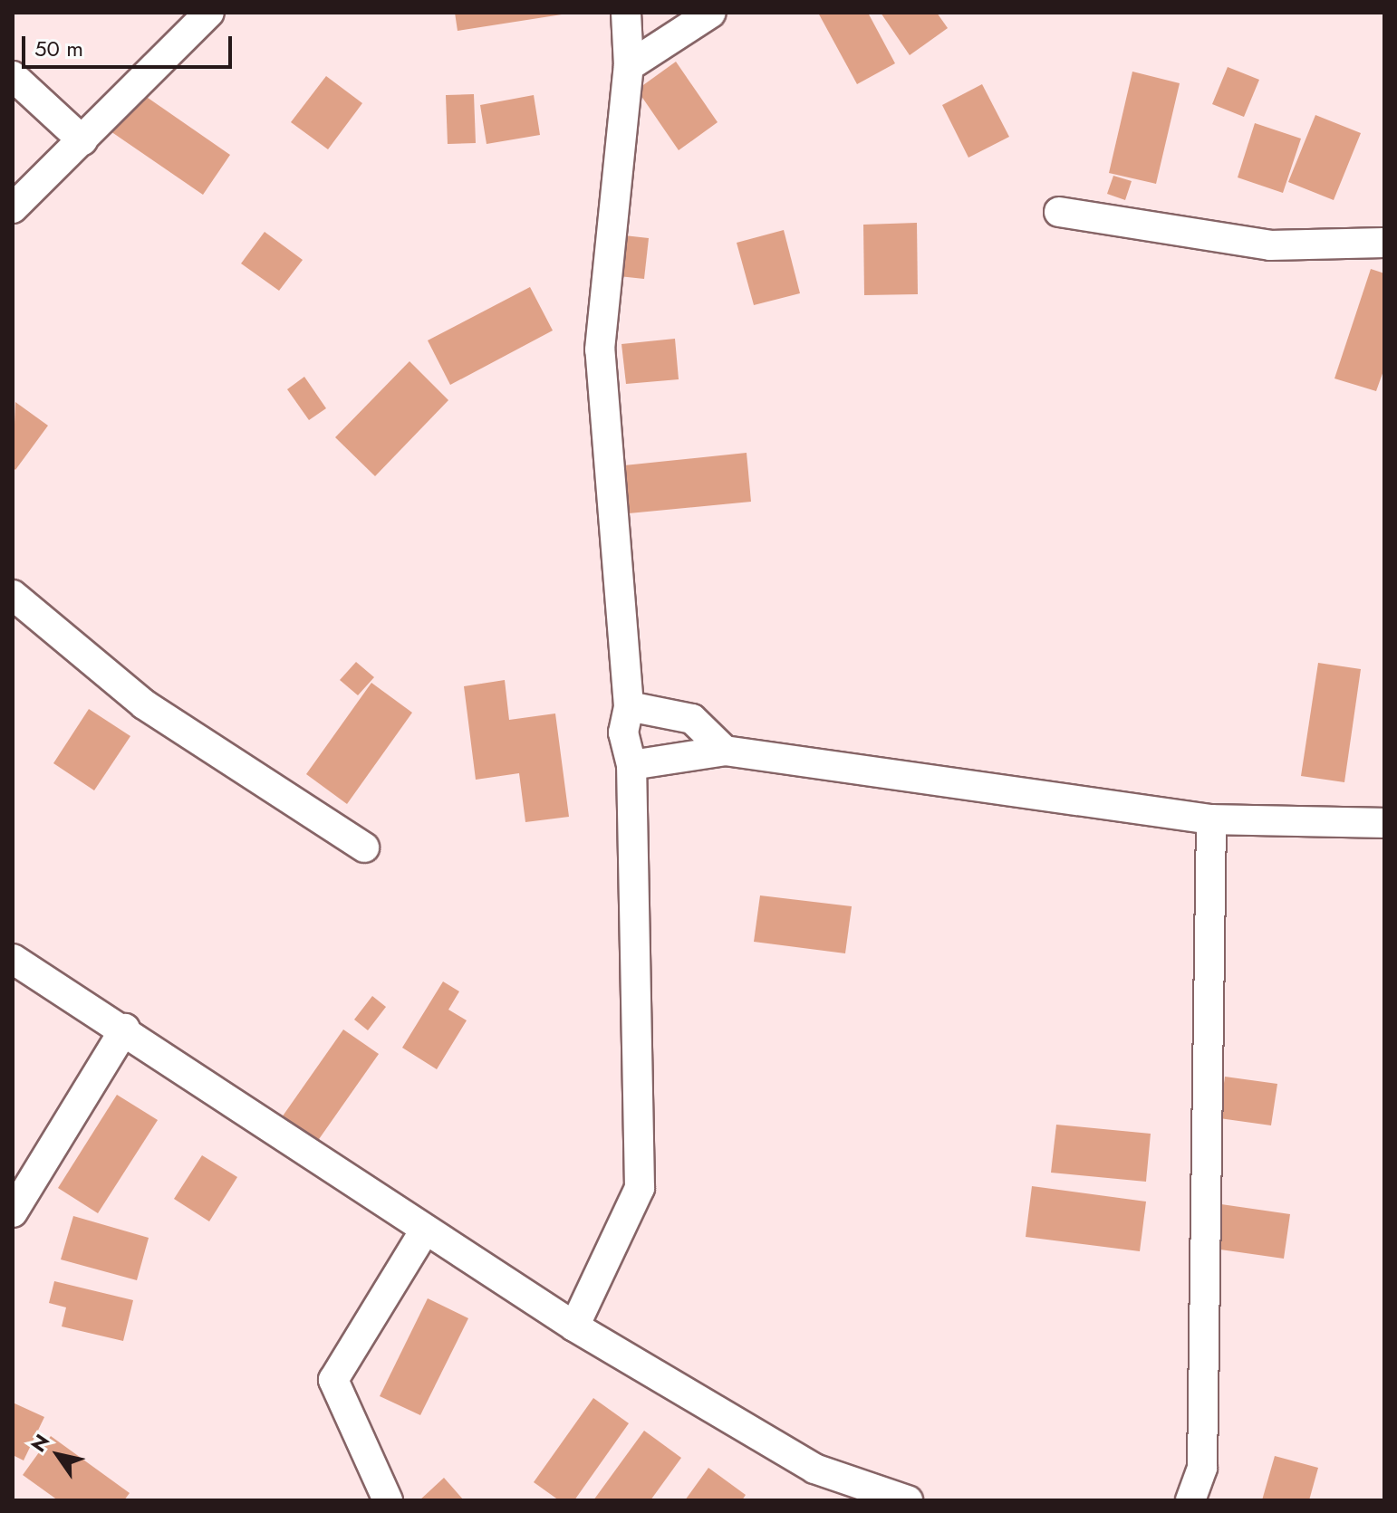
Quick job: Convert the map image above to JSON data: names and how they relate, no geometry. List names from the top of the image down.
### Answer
{
  "scale_bar": "50 m",
  "north": "top left"
}
